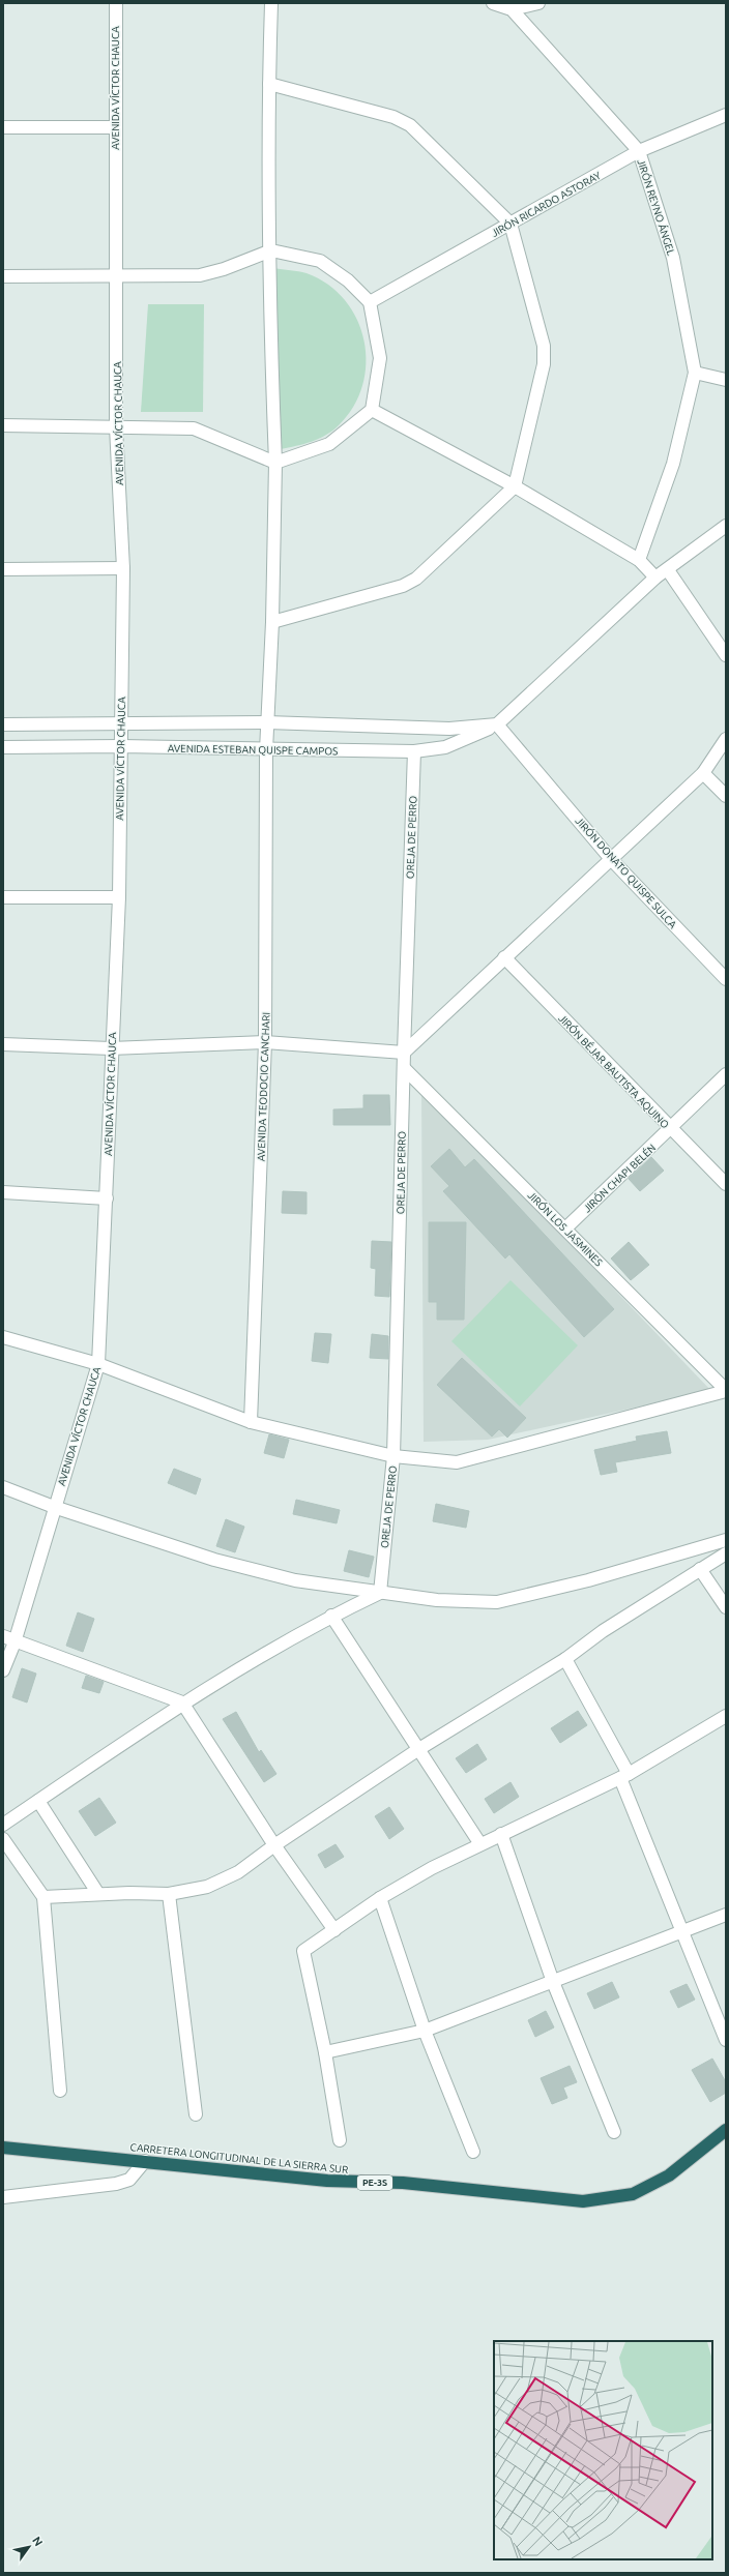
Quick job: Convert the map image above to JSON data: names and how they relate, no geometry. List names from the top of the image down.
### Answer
{
  "streets": {
    "highway": ["CARRETERA LONGITUDINAL DE LA SIERRA SUR", "PE-3S"],
    "street": [
      "AVENIDA VÍCTOR CHAUCA",
      "JIRÓN RICARDO ASTORAY",
      "JIRÓN REYNO ÁNGEL",
      "AVENIDA ESTEBAN QUISPE CAMPOS",
      "OREJA DE PERRO",
      "JIRÓN DONATO QUISPE SULCA",
      "JIRÓN BÉJAR BAUTISTA AQUINO",
      "AVENIDA TEODOCIO CANCHARI",
      "JIRÓN CHAPI BELÉN",
      "JIRÓN LOS JASMINES"
    ]
  },
  "crossings": [
    ["AVENIDA VÍCTOR CHAUCA", "AVENIDA ESTEBAN QUISPE CAMPOS"],
    ["JIRÓN RICARDO ASTORAY", "JIRÓN REYNO ÁNGEL"],
    ["AVENIDA ESTEBAN QUISPE CAMPOS", "OREJA DE PERRO"],
    ["AVENIDA ESTEBAN QUISPE CAMPOS", "JIRÓN DONATO QUISPE SULCA"],
    ["AVENIDA ESTEBAN QUISPE CAMPOS", "AVENIDA TEODOCIO CANCHARI"],
    ["OREJA DE PERRO", "JIRÓN LOS JASMINES"],
    ["JIRÓN BÉJAR BAUTISTA AQUINO", "JIRÓN CHAPI BELÉN"],
    ["JIRÓN CHAPI BELÉN", "JIRÓN LOS JASMINES"]
  ],
  "north": "top right"
}
